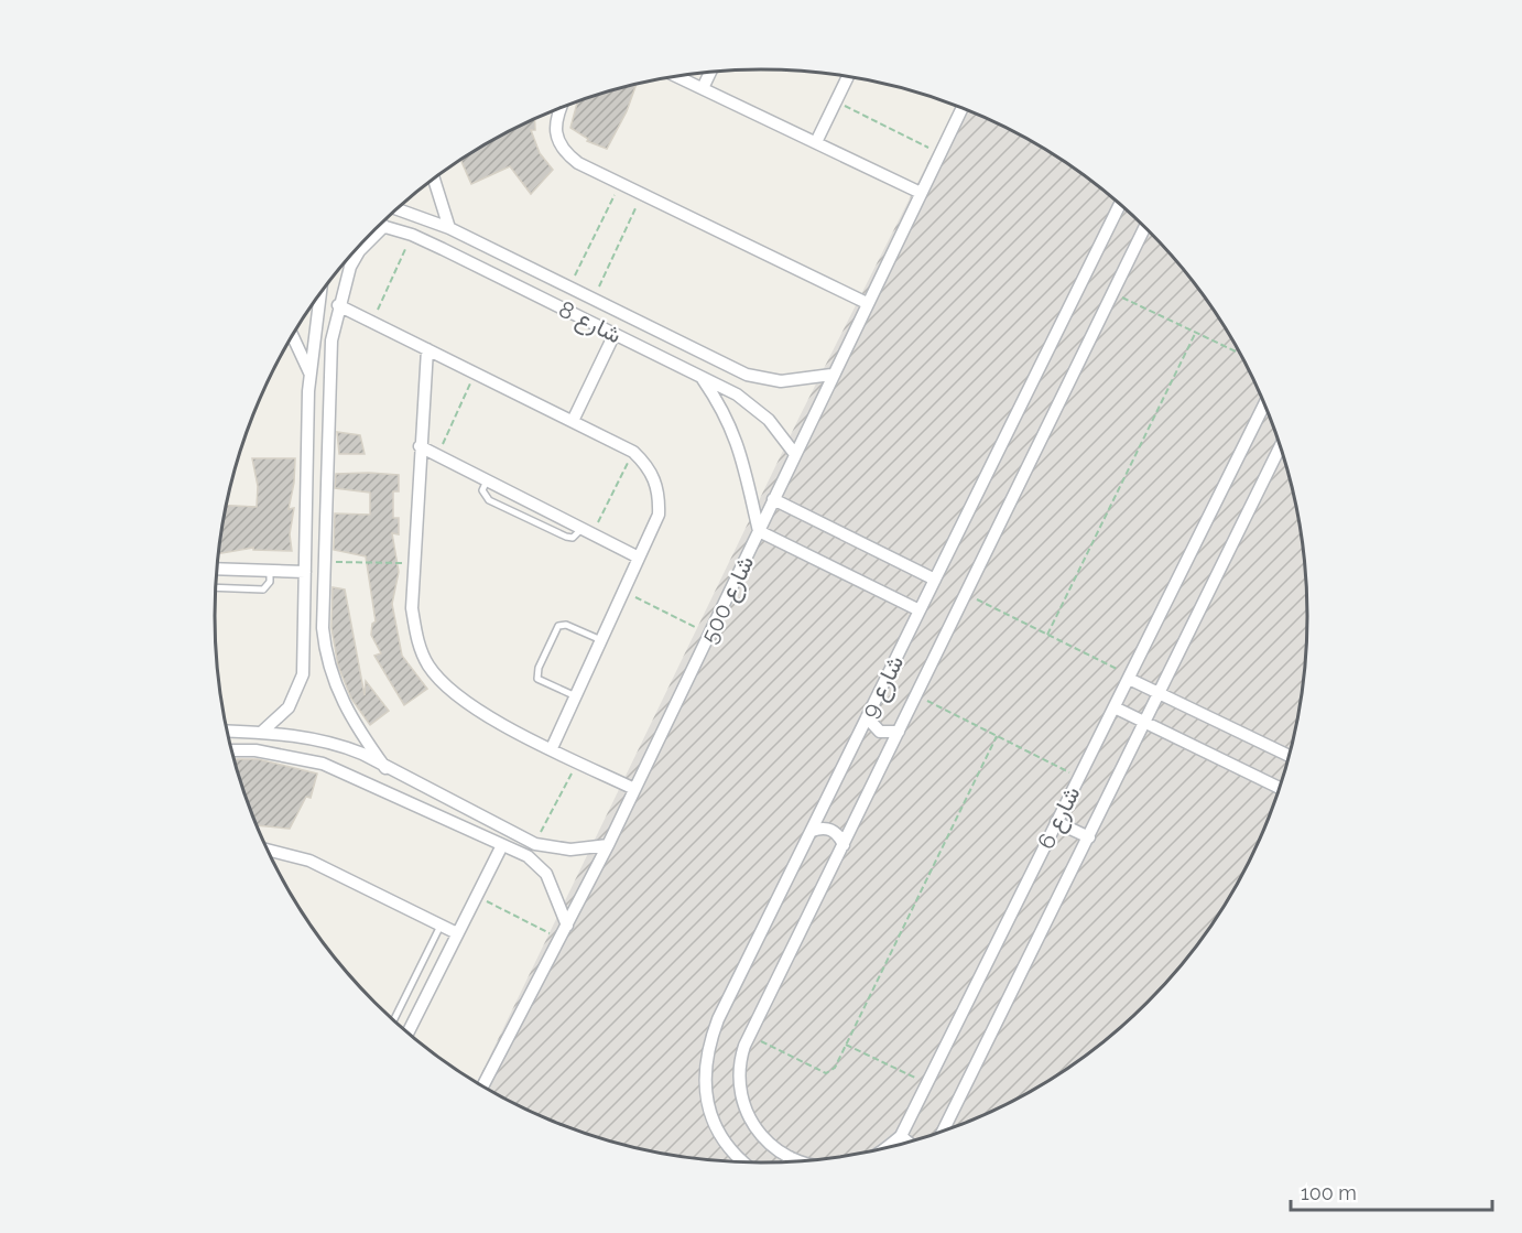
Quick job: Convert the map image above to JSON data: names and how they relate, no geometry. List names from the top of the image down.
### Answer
{
  "streets": {
    "street": [
      "شارع 8",
      "شارع 500",
      "شارع 9",
      "شارع 6"
    ]
  },
  "crossings": [
    ["شارع 8", "شارع 500"],
    ["شارع 9", "شارع 6"]
  ],
  "scale_bar": "100 m"
}
